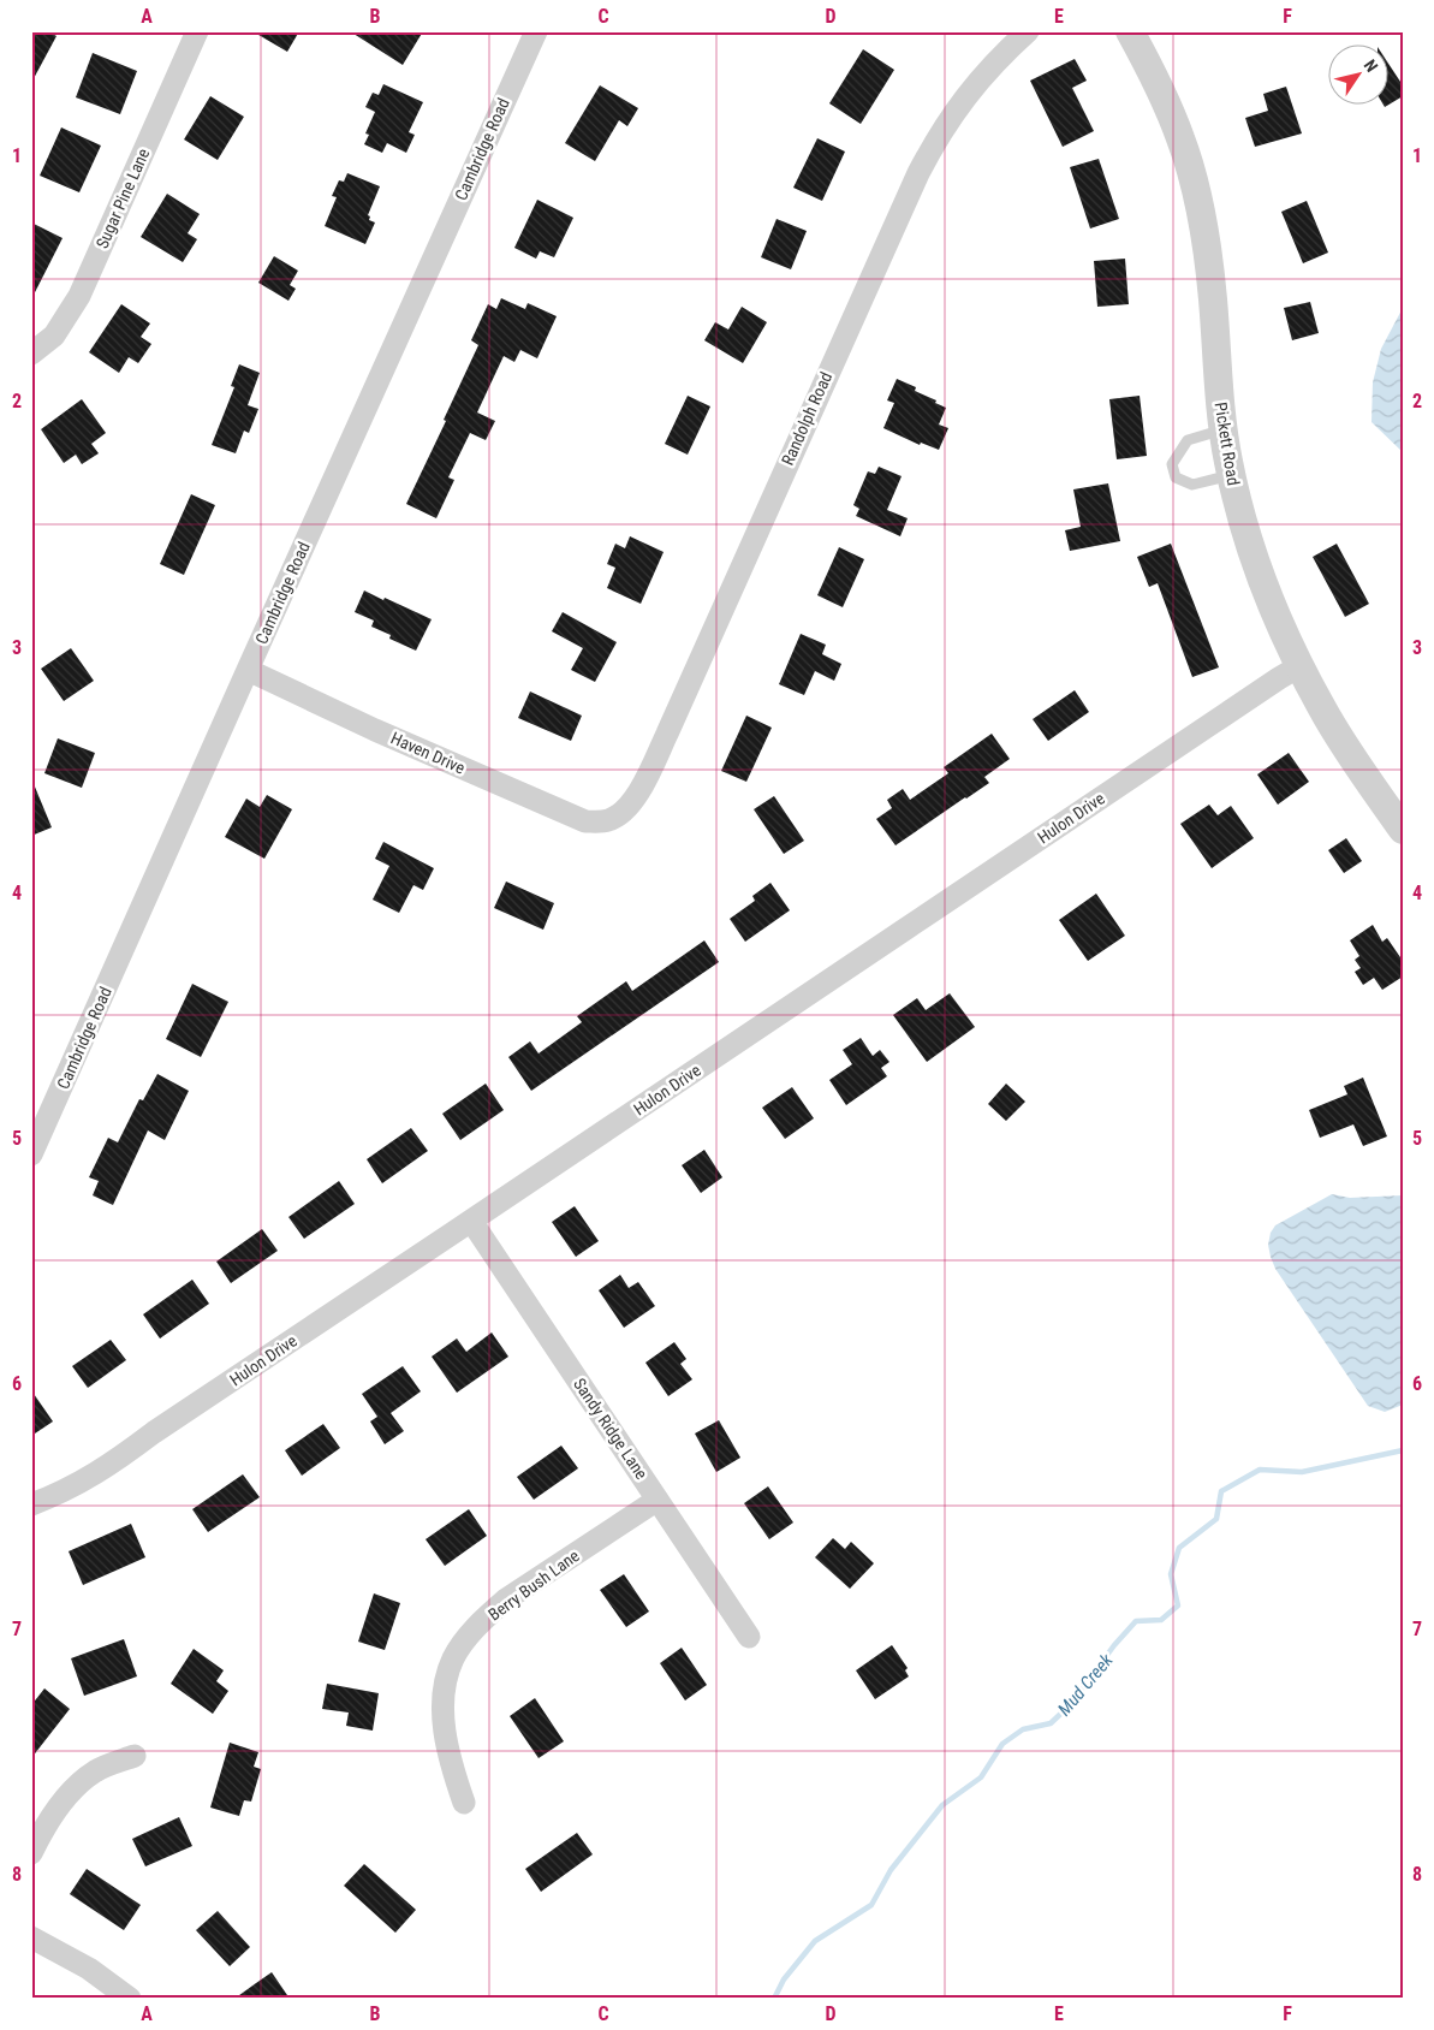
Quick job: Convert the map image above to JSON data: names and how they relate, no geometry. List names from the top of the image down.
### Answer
{
  "streets": {
    "street": [
      "Cambridge Road",
      "Sugar Pine Lane",
      "Randolph Road",
      "Pickett Road",
      "Haven Drive",
      "Hulon Drive",
      "Sandy Ridge Lane",
      "Berry Bush Lane"
    ]
  },
  "crossings": [
    ["Cambridge Road", "Haven Drive"],
    ["Randolph Road", "Haven Drive"],
    ["Pickett Road", "Hulon Drive"],
    ["Hulon Drive", "Sandy Ridge Lane"],
    ["Sandy Ridge Lane", "Berry Bush Lane"]
  ],
  "water": ["Mud Creek"],
  "north": "top right",
  "grid": {
    "columns": [
      "A",
      "B",
      "C",
      "D",
      "E",
      "F"
    ],
    "rows": [
      "1",
      "2",
      "3",
      "4",
      "5",
      "6",
      "7",
      "8"
    ]
  }
}
